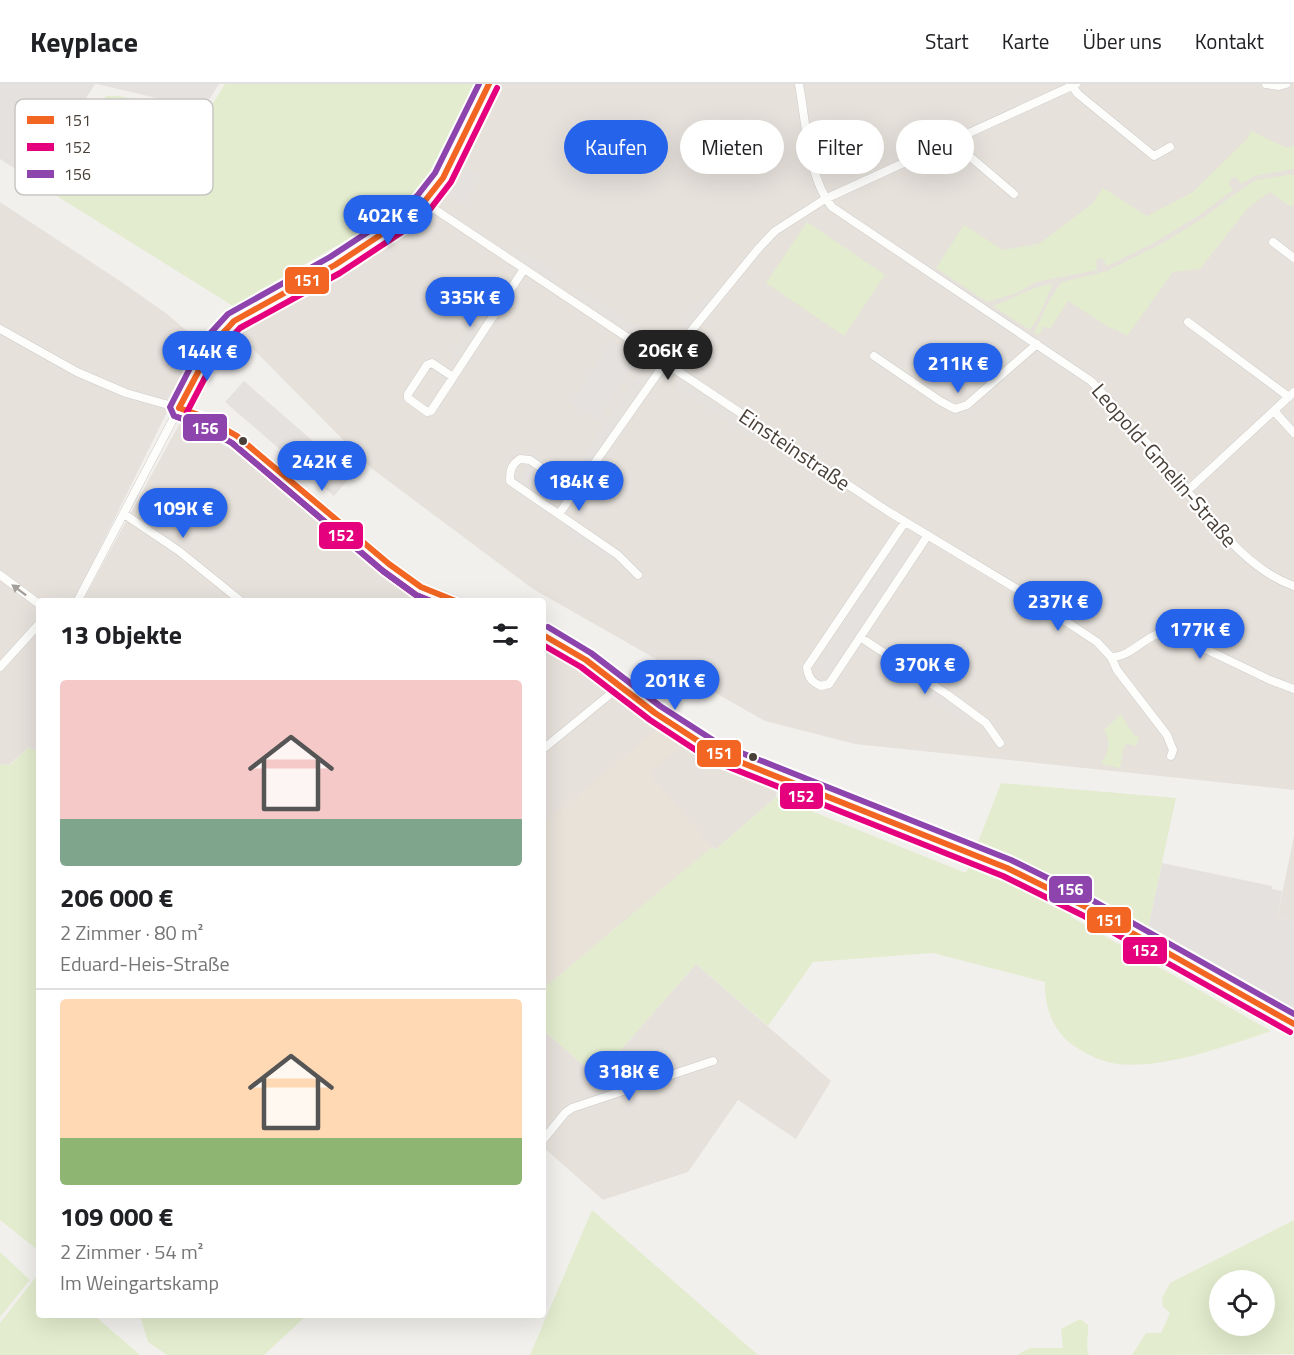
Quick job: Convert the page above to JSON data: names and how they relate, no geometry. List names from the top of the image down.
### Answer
{
  "streets": {
    "street": ["Einsteinstraße", "Leopold-Gmelin-Straße"]
  },
  "lines": ["transit line 151", "transit line 156", "transit line 152"],
  "legend": ["151", "152", "156"],
  "page": {
    "header": "Keyplace",
    "nav": [
      "Start",
      "Karte",
      "Über uns",
      "Kontakt"
    ],
    "chip": [
      "Kaufen",
      "Mieten",
      "Filter",
      "Neu"
    ],
    "price": [
      "402K €",
      "335K €",
      "206K €",
      "144K €",
      "211K €",
      "242K €",
      "184K €",
      "109K €",
      "237K €",
      "177K €",
      "370K €",
      "201K €",
      "318K €"
    ],
    "heading": "13 Objekte",
    "list": [
      {
        "name": "206 000 €",
        "note": "2 Zimmer · 80 m² · Eduard-Heis-Straße"
      },
      {
        "name": "109 000 €",
        "note": "2 Zimmer · 54 m² · Im Weingartskamp"
      }
    ]
  }
}
